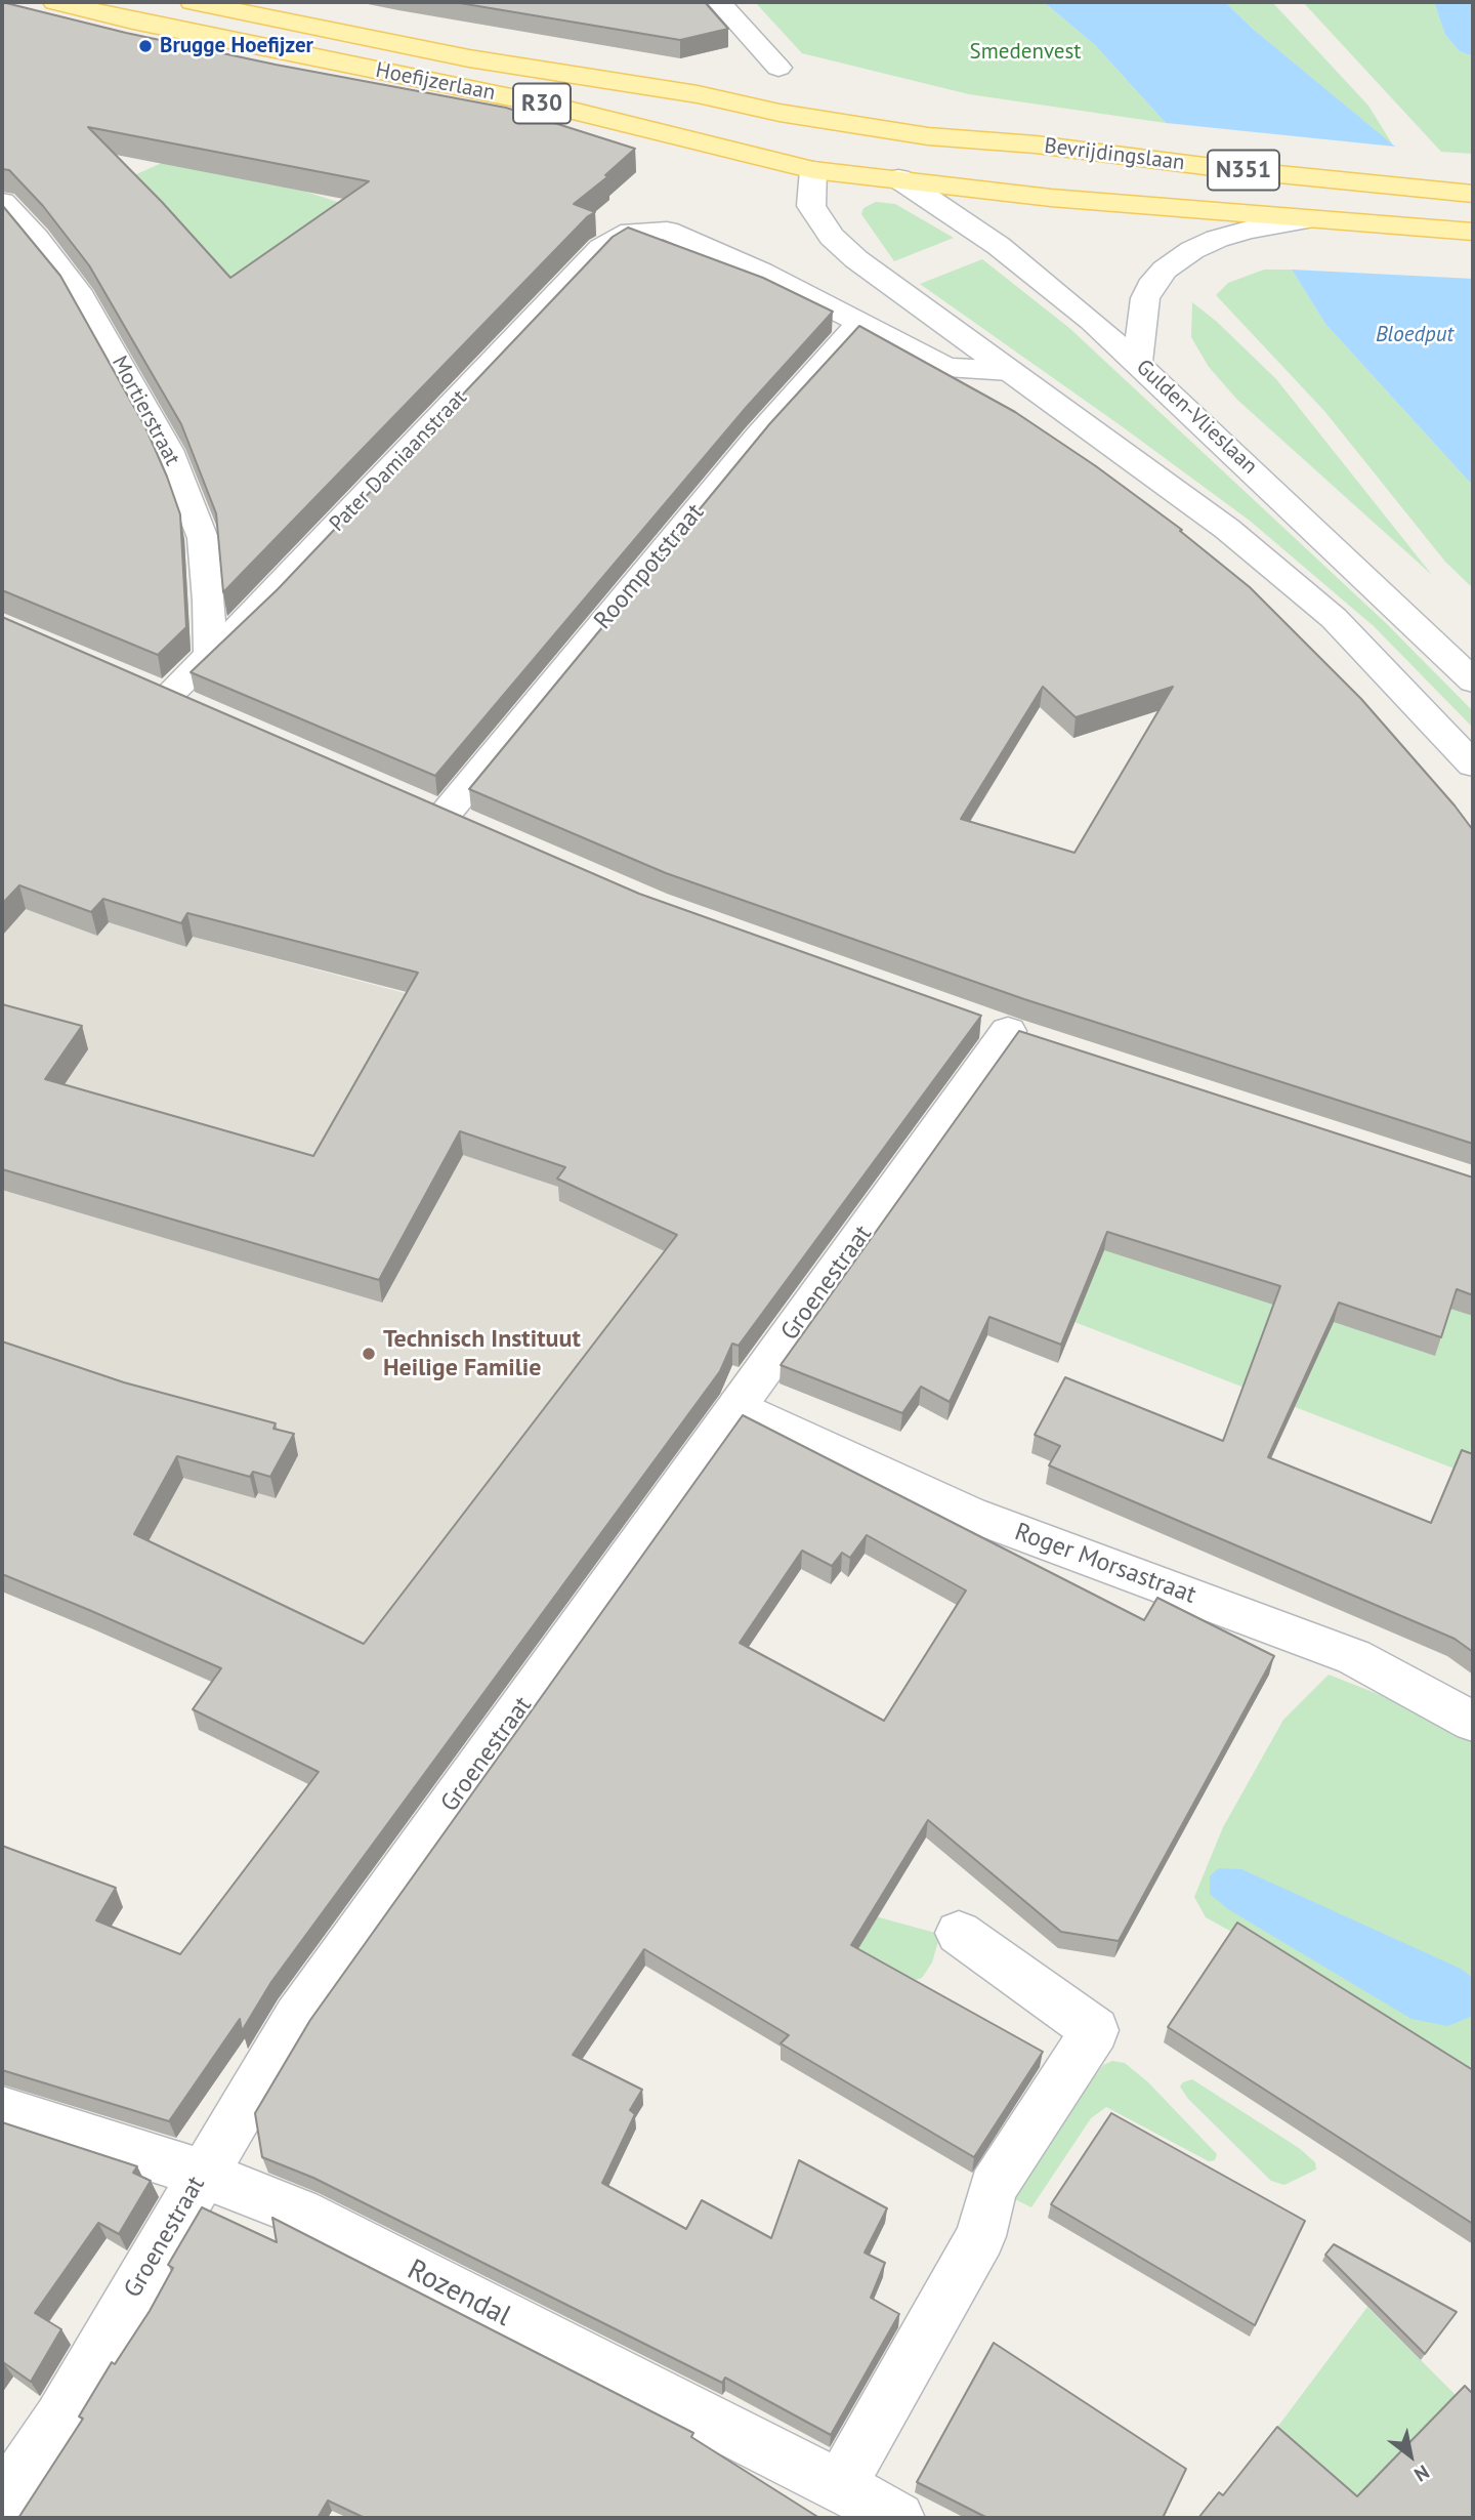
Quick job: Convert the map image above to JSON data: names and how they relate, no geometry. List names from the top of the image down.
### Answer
{
  "streets": {
    "main road": [
      "Hoefijzerlaan",
      "R30",
      "Bevrijdingslaan",
      "N351"
    ],
    "street": [
      "Mortierstraat",
      "Gulden-Vlieslaan",
      "Pater Damiaanstraat",
      "Roompotstraat",
      "Groenestraat",
      "Roger Morsastraat",
      "Rozendal"
    ]
  },
  "crossings": [
    ["Hoefijzerlaan", "R30"],
    ["Hoefijzerlaan", "Bevrijdingslaan"],
    ["R30", "Bevrijdingslaan"],
    ["R30", "Gulden-Vlieslaan"],
    ["Bevrijdingslaan", "N351"],
    ["Bevrijdingslaan", "Gulden-Vlieslaan"],
    ["N351", "Gulden-Vlieslaan"],
    ["Mortierstraat", "Pater Damiaanstraat"],
    ["Pater Damiaanstraat", "Roompotstraat"],
    ["Groenestraat", "Roger Morsastraat"],
    ["Groenestraat", "Rozendal"]
  ],
  "water": ["Bloedput"],
  "parks": ["Smedenvest"],
  "places": ["Brugge Hoefijzer", "Technisch Instituut Heilige Familie"],
  "north": "bottom right"
}
